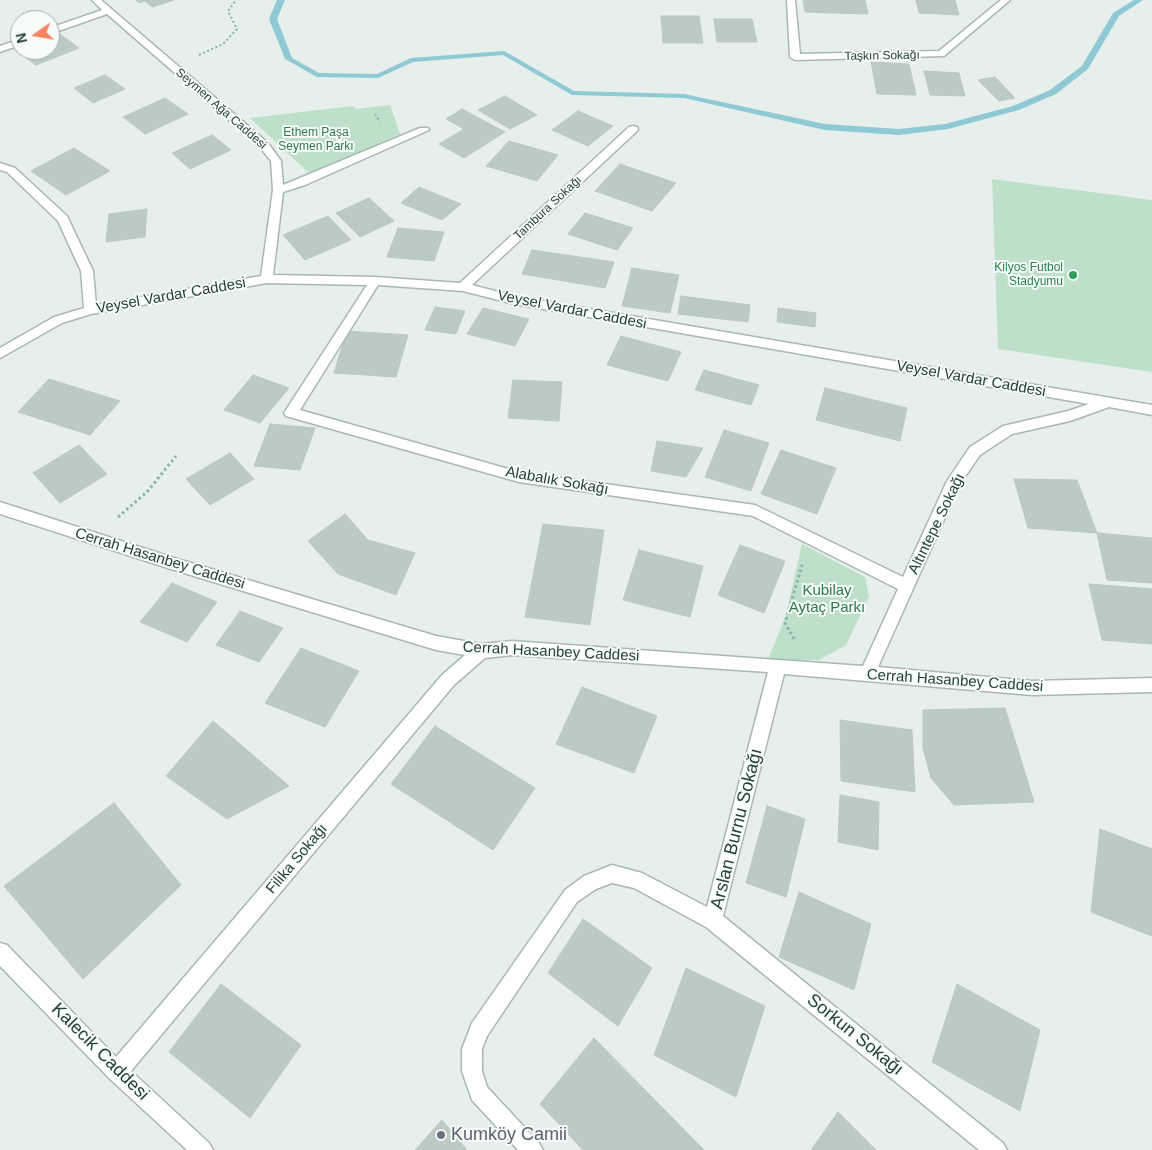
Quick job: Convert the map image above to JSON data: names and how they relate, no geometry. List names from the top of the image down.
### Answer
{
  "streets": {
    "street": [
      "Taşkın Sokağı",
      "Seymen Ağa Caddesi",
      "Tambura Sokağı",
      "Veysel Vardar Caddesi",
      "Alabalık Sokağı",
      "Altıntepe Sokağı",
      "Cerrah Hasanbey Caddesi",
      "Arslan Burnu Sokağı",
      "Filika Sokağı",
      "Sorkun Sokağı",
      "Kalecik Caddesi"
    ]
  },
  "crossings": [
    ["Seymen Ağa Caddesi", "Veysel Vardar Caddesi"],
    ["Tambura Sokağı", "Veysel Vardar Caddesi"],
    ["Veysel Vardar Caddesi", "Alabalık Sokağı"],
    ["Veysel Vardar Caddesi", "Altıntepe Sokağı"],
    ["Alabalık Sokağı", "Altıntepe Sokağı"],
    ["Altıntepe Sokağı", "Cerrah Hasanbey Caddesi"],
    ["Cerrah Hasanbey Caddesi", "Arslan Burnu Sokağı"],
    ["Cerrah Hasanbey Caddesi", "Filika Sokağı"],
    ["Arslan Burnu Sokağı", "Sorkun Sokağı"],
    ["Filika Sokağı", "Kalecik Caddesi"]
  ],
  "parks": ["Ethem Paşa Seymen Parkı", "Kubilay Aytaç Parkı"],
  "places": ["Kilyos Futbol Stadyumu", "Kumköy Camii"],
  "north": "left"
}
